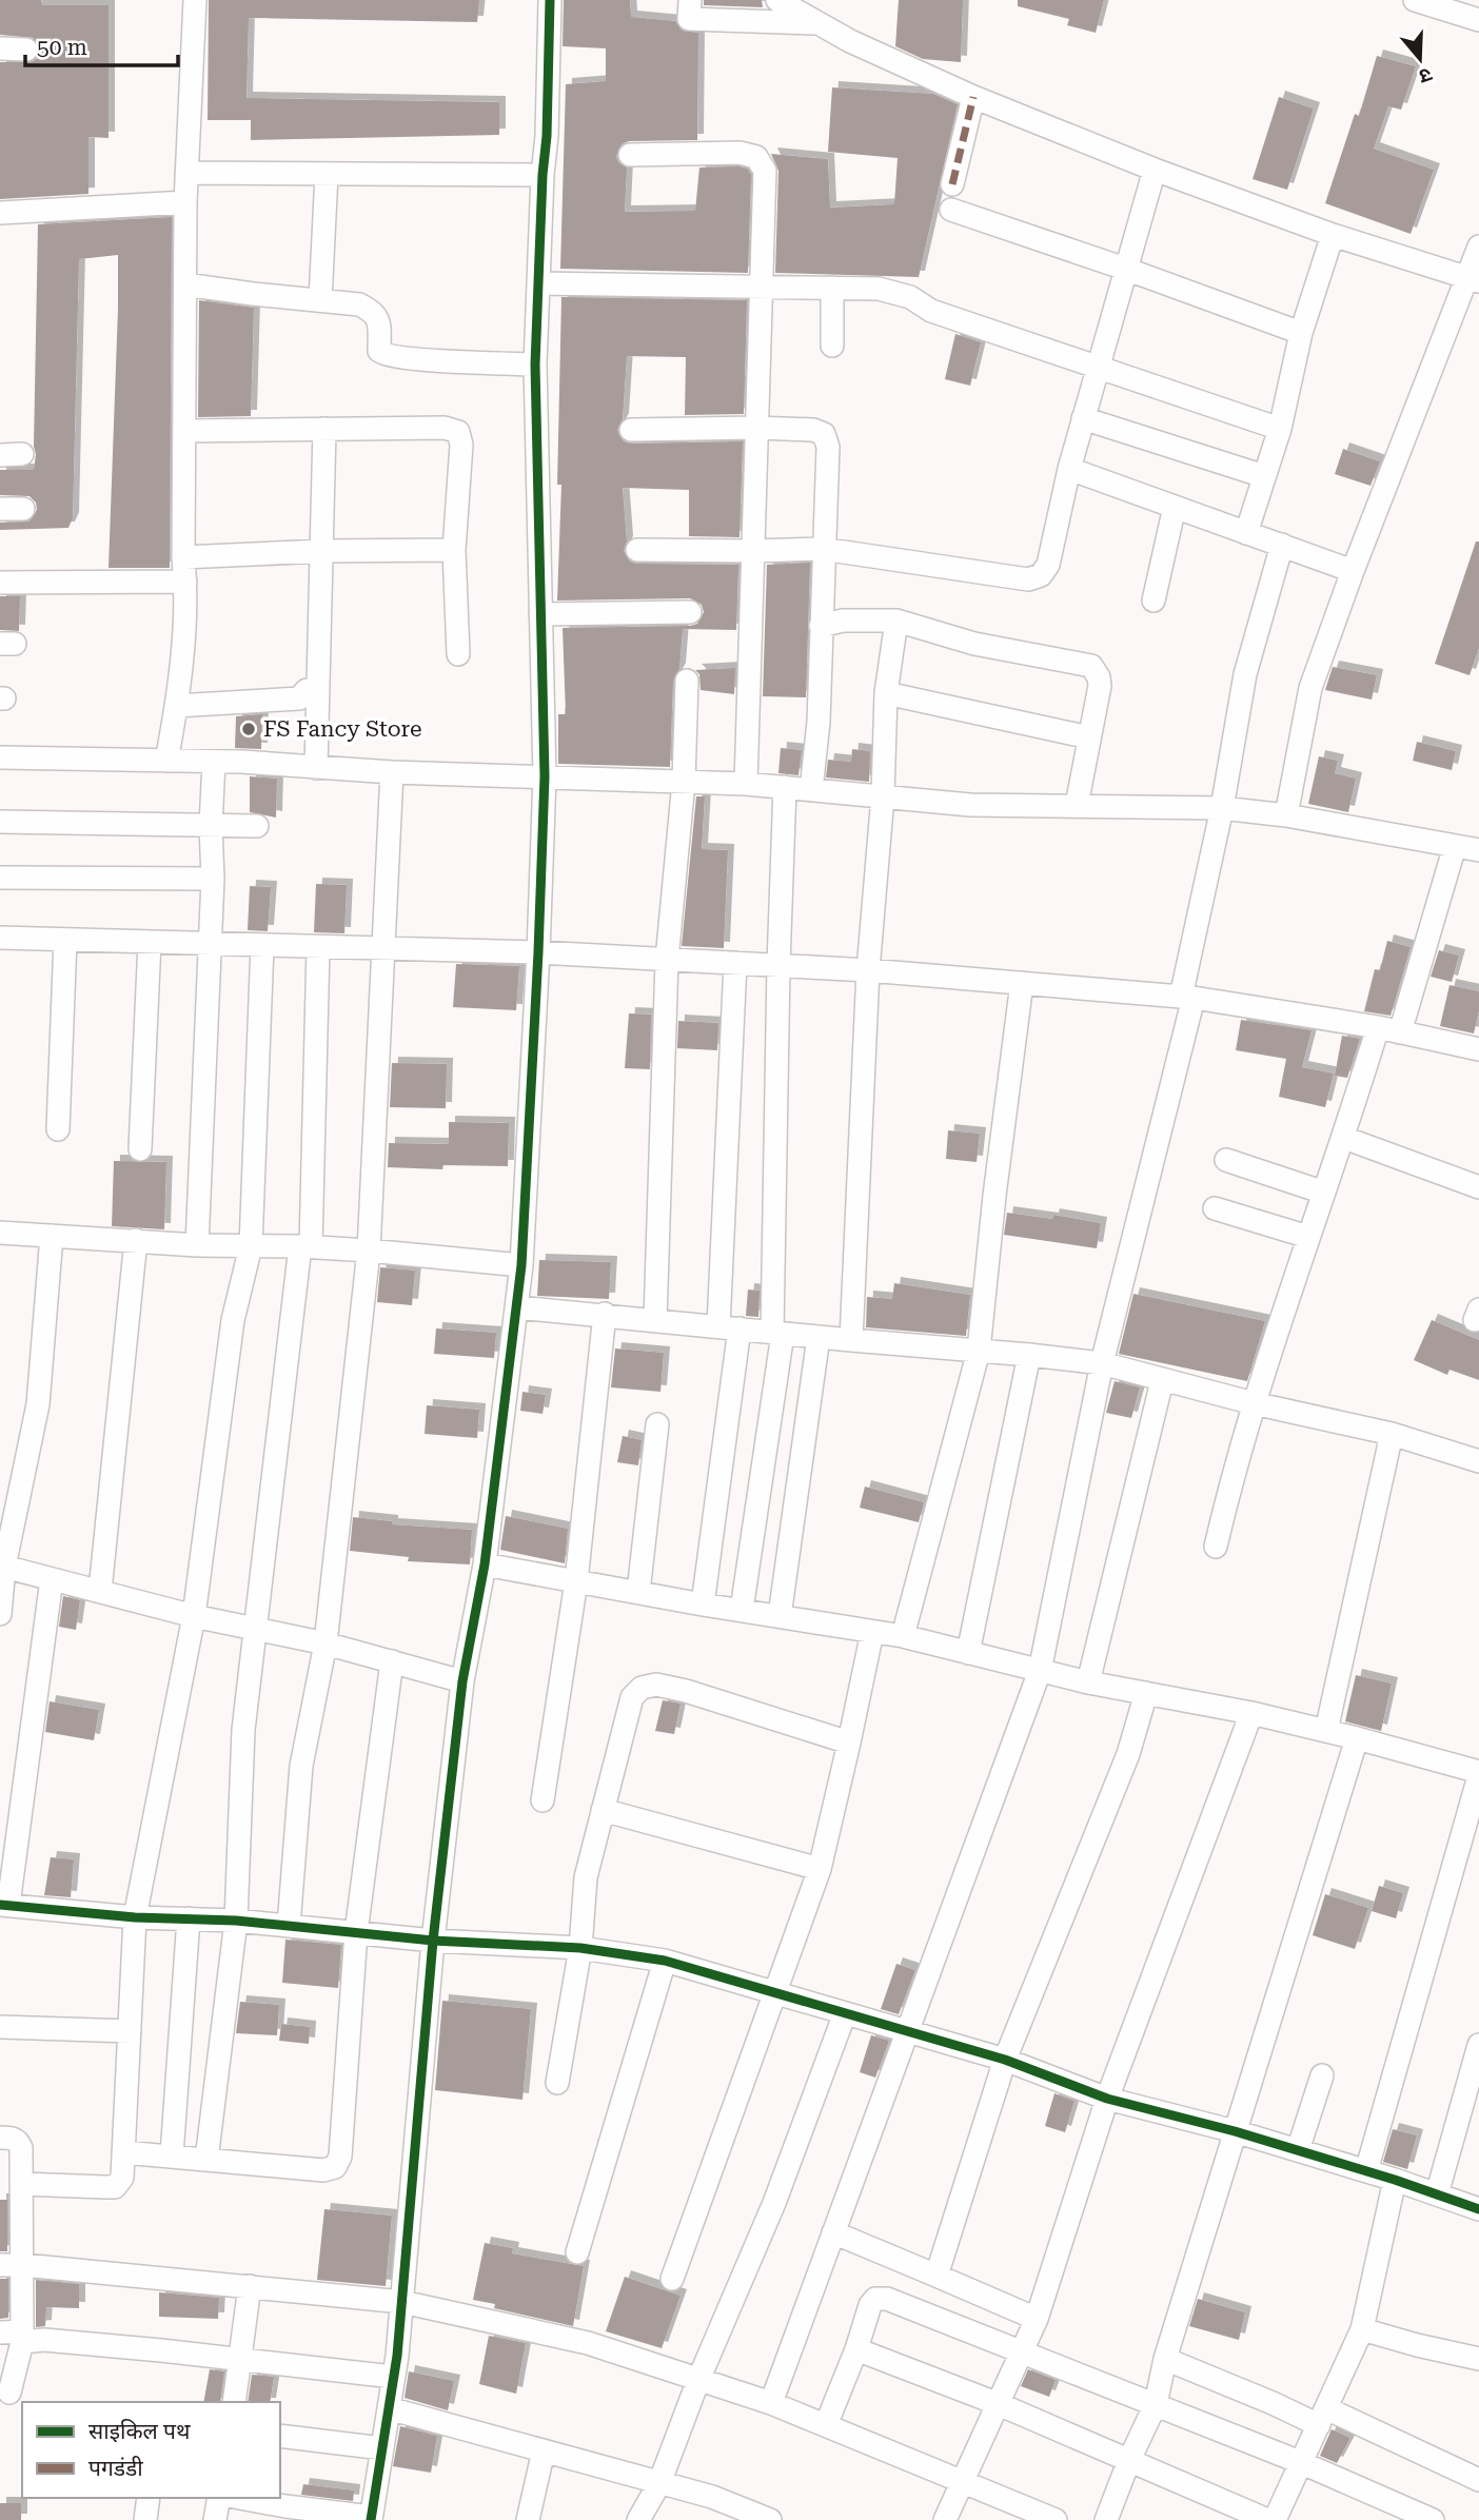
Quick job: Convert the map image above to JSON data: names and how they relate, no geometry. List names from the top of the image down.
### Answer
{
  "places": ["FS Fancy Store"],
  "legend": ["साइकिल पथ", "पगडंडी"],
  "scale_bar": "50 m",
  "north": "bottom"
}
